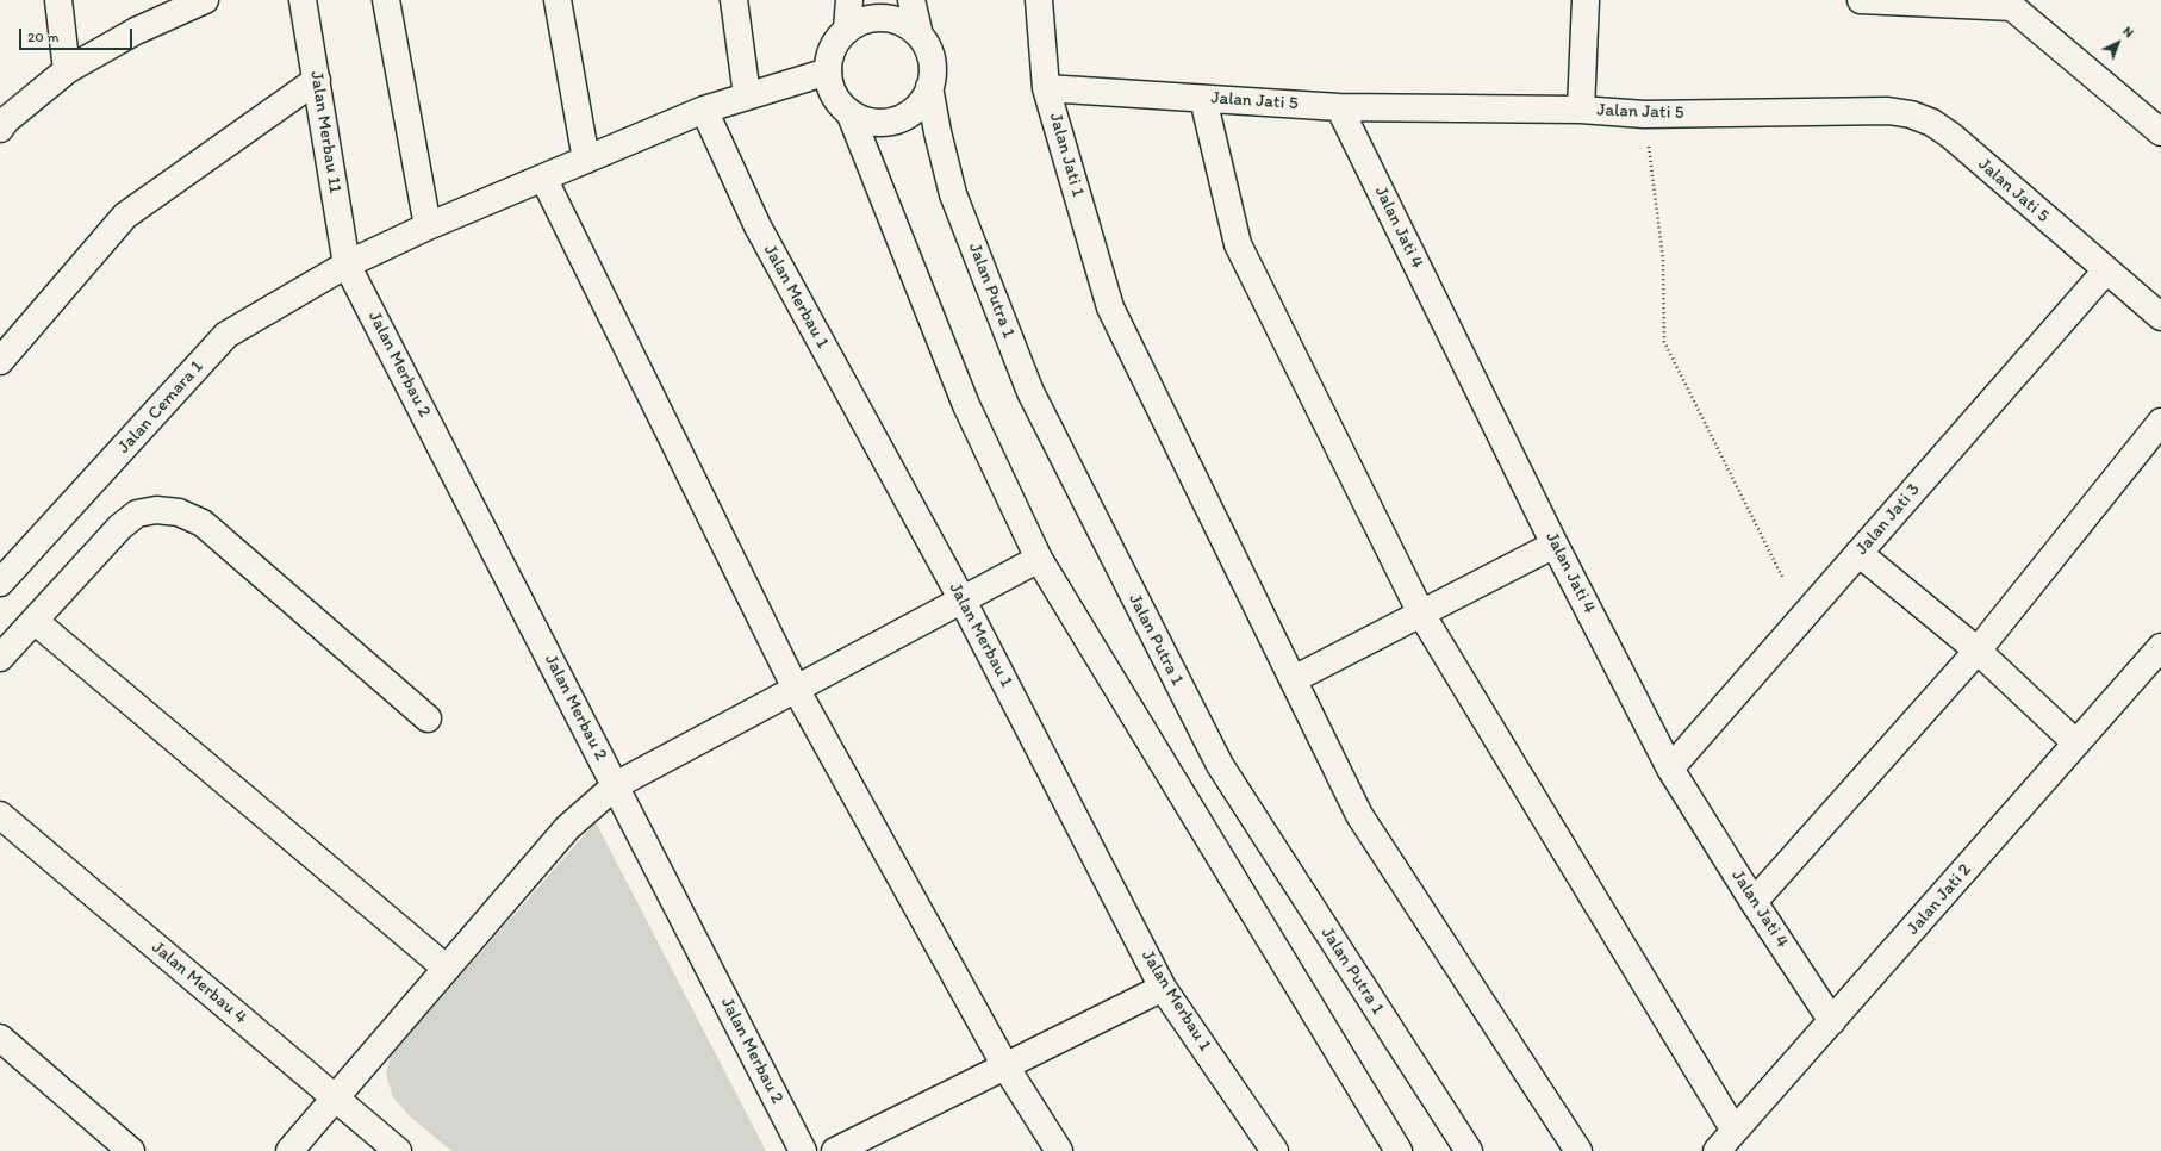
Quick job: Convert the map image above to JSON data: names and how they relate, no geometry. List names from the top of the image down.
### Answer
{
  "streets": {
    "street": [
      "Jalan Jati 5",
      "Jalan Merbau 11",
      "Jalan Jati 1",
      "Jalan Jati 4",
      "Jalan Putra 1",
      "Jalan Merbau 1",
      "Jalan Merbau 2",
      "Jalan Cemara 1",
      "Jalan Jati 3",
      "Jalan Jati 2",
      "Jalan Merbau 4"
    ]
  },
  "crossings": [
    ["Jalan Jati 5", "Jalan Jati 1"],
    ["Jalan Jati 5", "Jalan Jati 4"],
    ["Jalan Jati 5", "Jalan Jati 3"],
    ["Jalan Merbau 11", "Jalan Merbau 2"],
    ["Jalan Merbau 11", "Jalan Cemara 1"],
    ["Jalan Jati 4", "Jalan Jati 3"],
    ["Jalan Jati 4", "Jalan Jati 2"],
    ["Jalan Putra 1", "Jalan Cemara 1"],
    ["Jalan Merbau 1", "Jalan Cemara 1"],
    ["Jalan Merbau 2", "Jalan Cemara 1"]
  ],
  "scale_bar": "20 m",
  "north": "top right"
}
